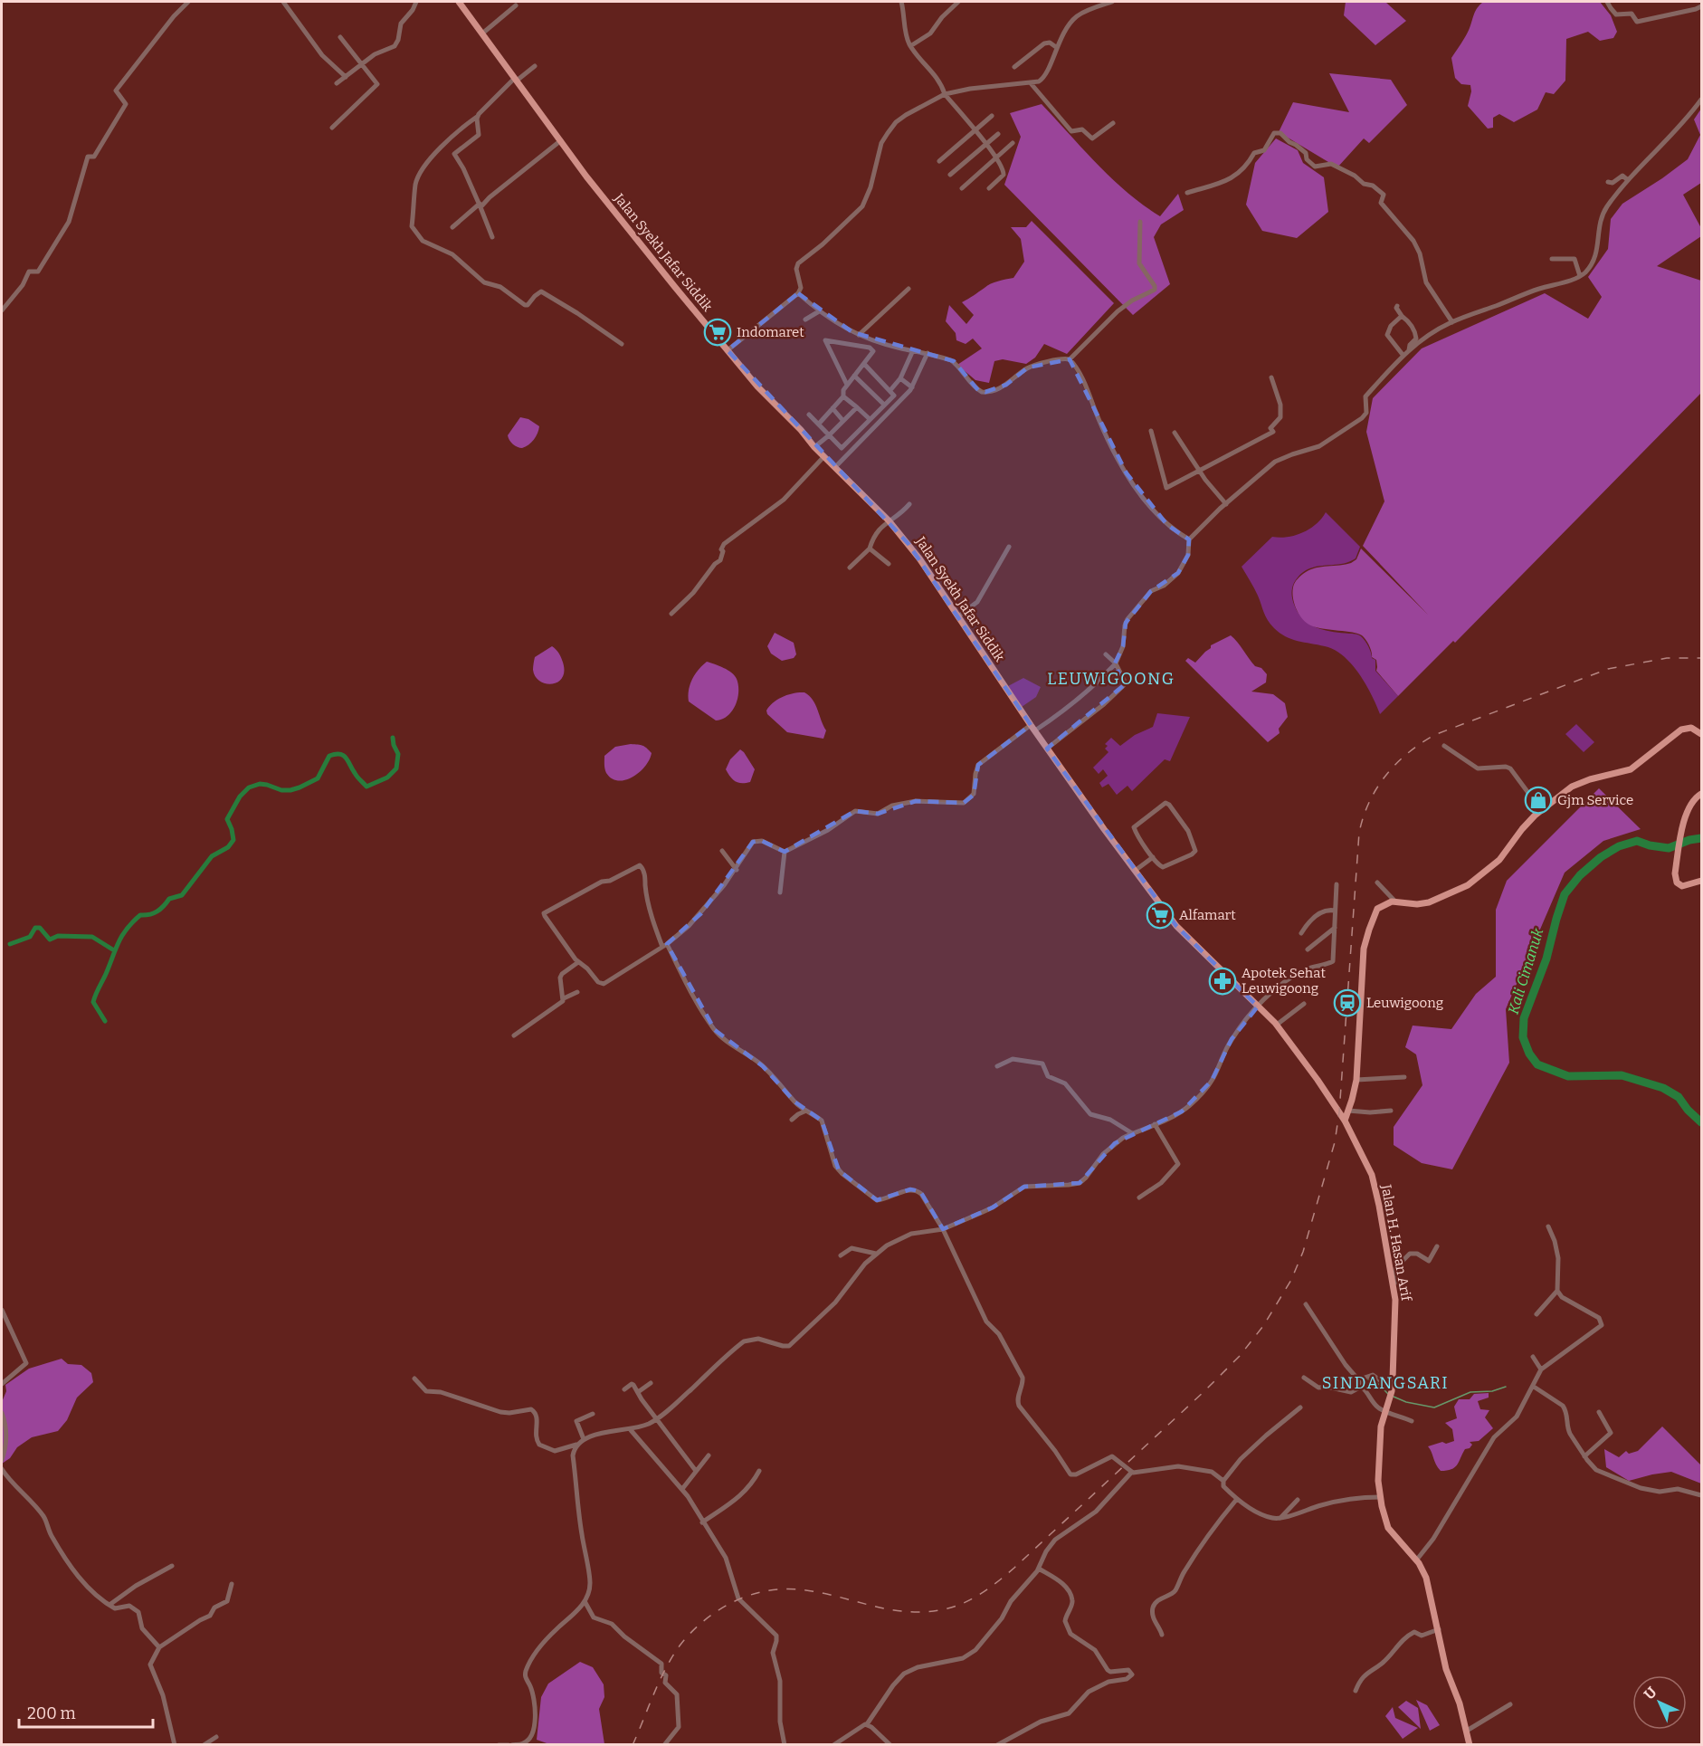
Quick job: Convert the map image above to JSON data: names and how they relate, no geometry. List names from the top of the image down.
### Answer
{
  "streets": {
    "main road": ["Jalan Syekh Jafar Siddik", "Jalan H. Hasan Arif"]
  },
  "crossings": [
    ["Jalan Syekh Jafar Siddik", "Jalan H. Hasan Arif"]
  ],
  "districts": ["LEUWIGOONG", "SINDANGSARI"],
  "water": ["Kali Cimanuk"],
  "places": {
    "supermarket": ["Indomaret", "Alfamart"],
    "shop": ["Gjm Service"],
    "pharmacy": ["Apotek Sehat Leuwigoong"],
    "station": ["Leuwigoong"]
  },
  "scale_bar": "200 m",
  "north": "top left"
}
